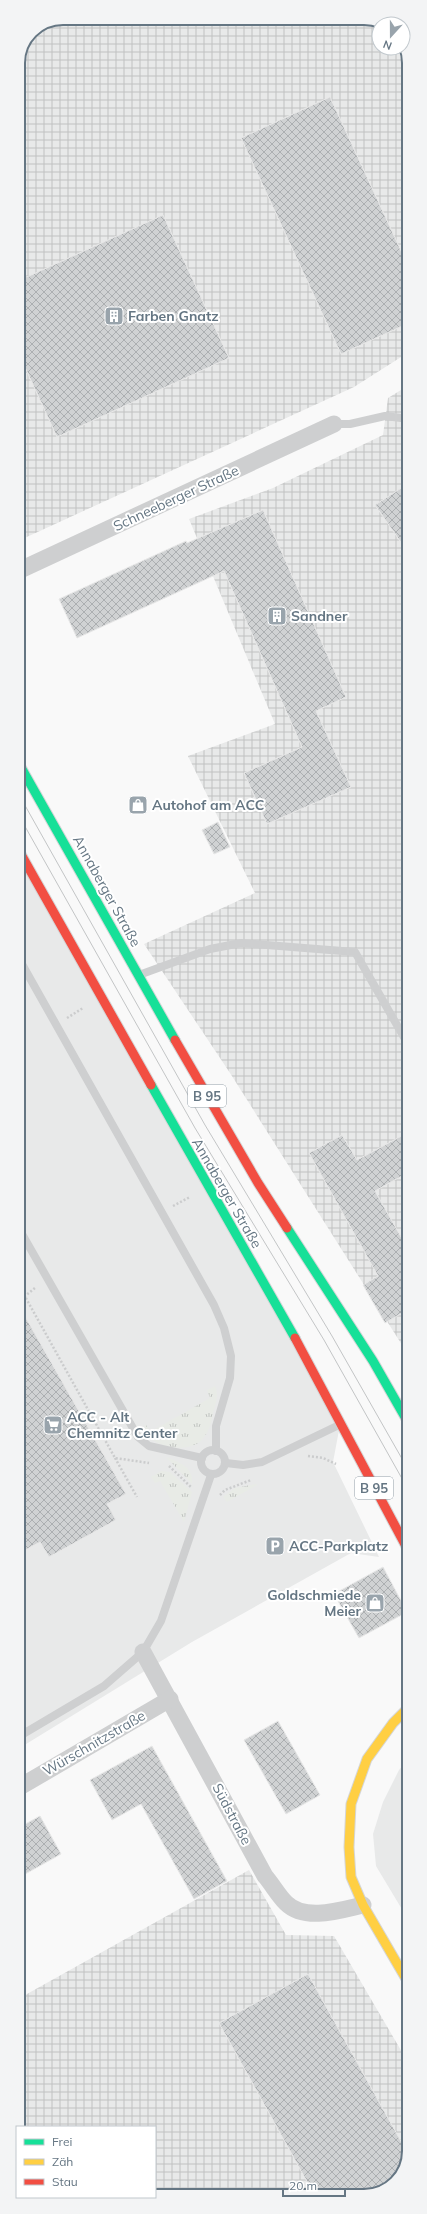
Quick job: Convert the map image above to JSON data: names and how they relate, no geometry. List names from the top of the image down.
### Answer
{
  "streets": {
    "main road": ["Annaberger Straße", "B 95"],
    "street": ["Schneeberger Straße", "Würschnitzstraße", "Südstraße"]
  },
  "crossings": [
    ["Würschnitzstraße", "Südstraße"]
  ],
  "places": {
    "building": ["Farben Gnatz", "Sandner"],
    "shop": ["Autohof am ACC", "Goldschmiede Meier"],
    "supermarket": ["ACC - Alt Chemnitz Center"],
    "parking": ["ACC-Parkplatz"]
  },
  "legend": ["Frei", "Zäh", "Stau"],
  "scale_bar": "20 m",
  "north": "bottom"
}
